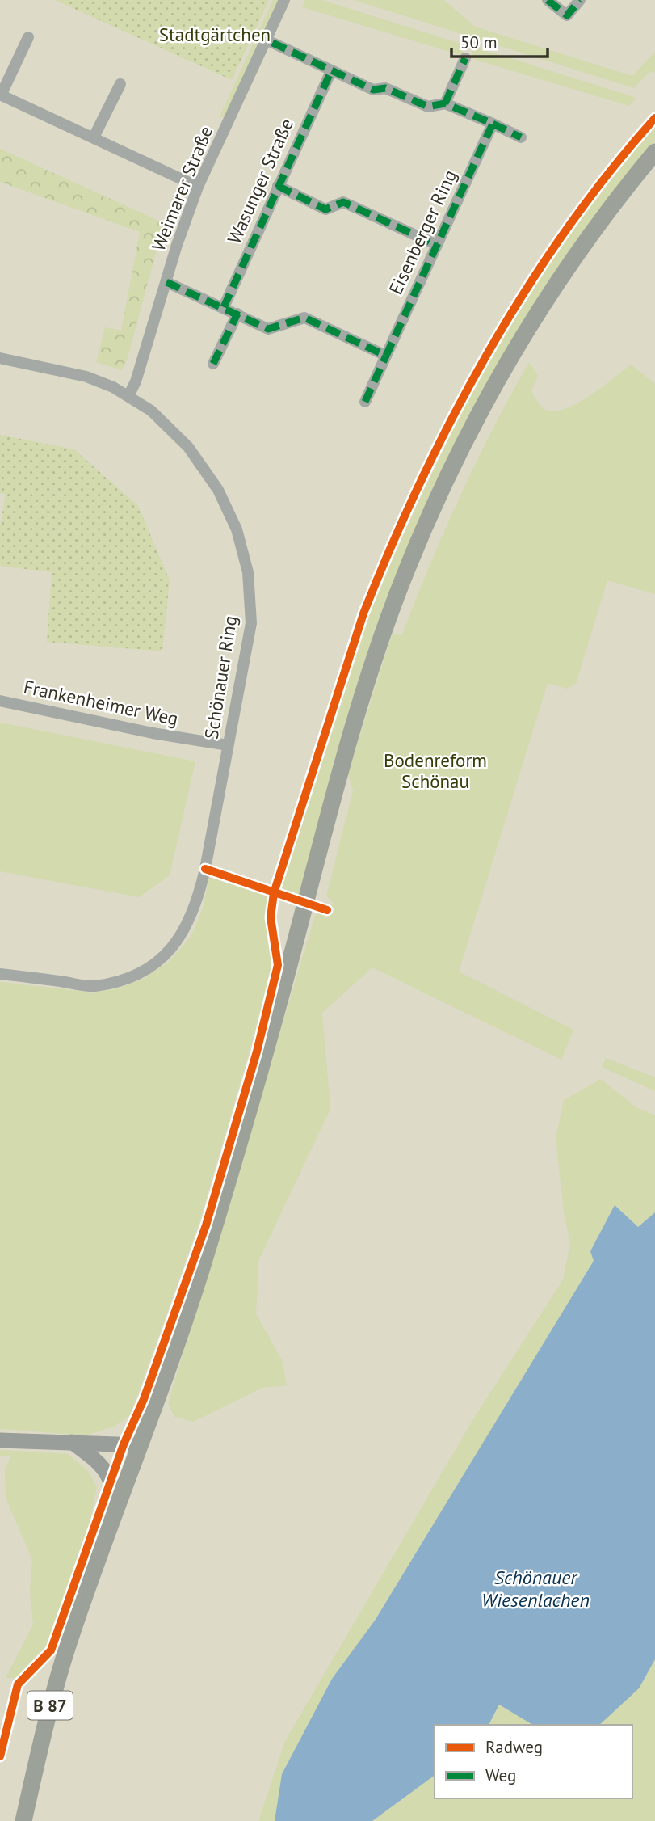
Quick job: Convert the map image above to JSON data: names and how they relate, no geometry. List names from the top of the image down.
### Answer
{
  "streets": {
    "main road": ["B 87"],
    "street": [
      "Wasunger Straße",
      "Weimarer Straße",
      "Eisenberger Ring",
      "Schönauer Ring",
      "Frankenheimer Weg"
    ]
  },
  "crossings": [
    ["Weimarer Straße", "Schönauer Ring"],
    ["Schönauer Ring", "Frankenheimer Weg"]
  ],
  "water": ["Schönauer Wiesenlachen"],
  "parks": ["Stadtgärtchen", "Bodenreform Schönau"],
  "legend": ["Radweg", "Weg"],
  "scale_bar": "50 m"
}
